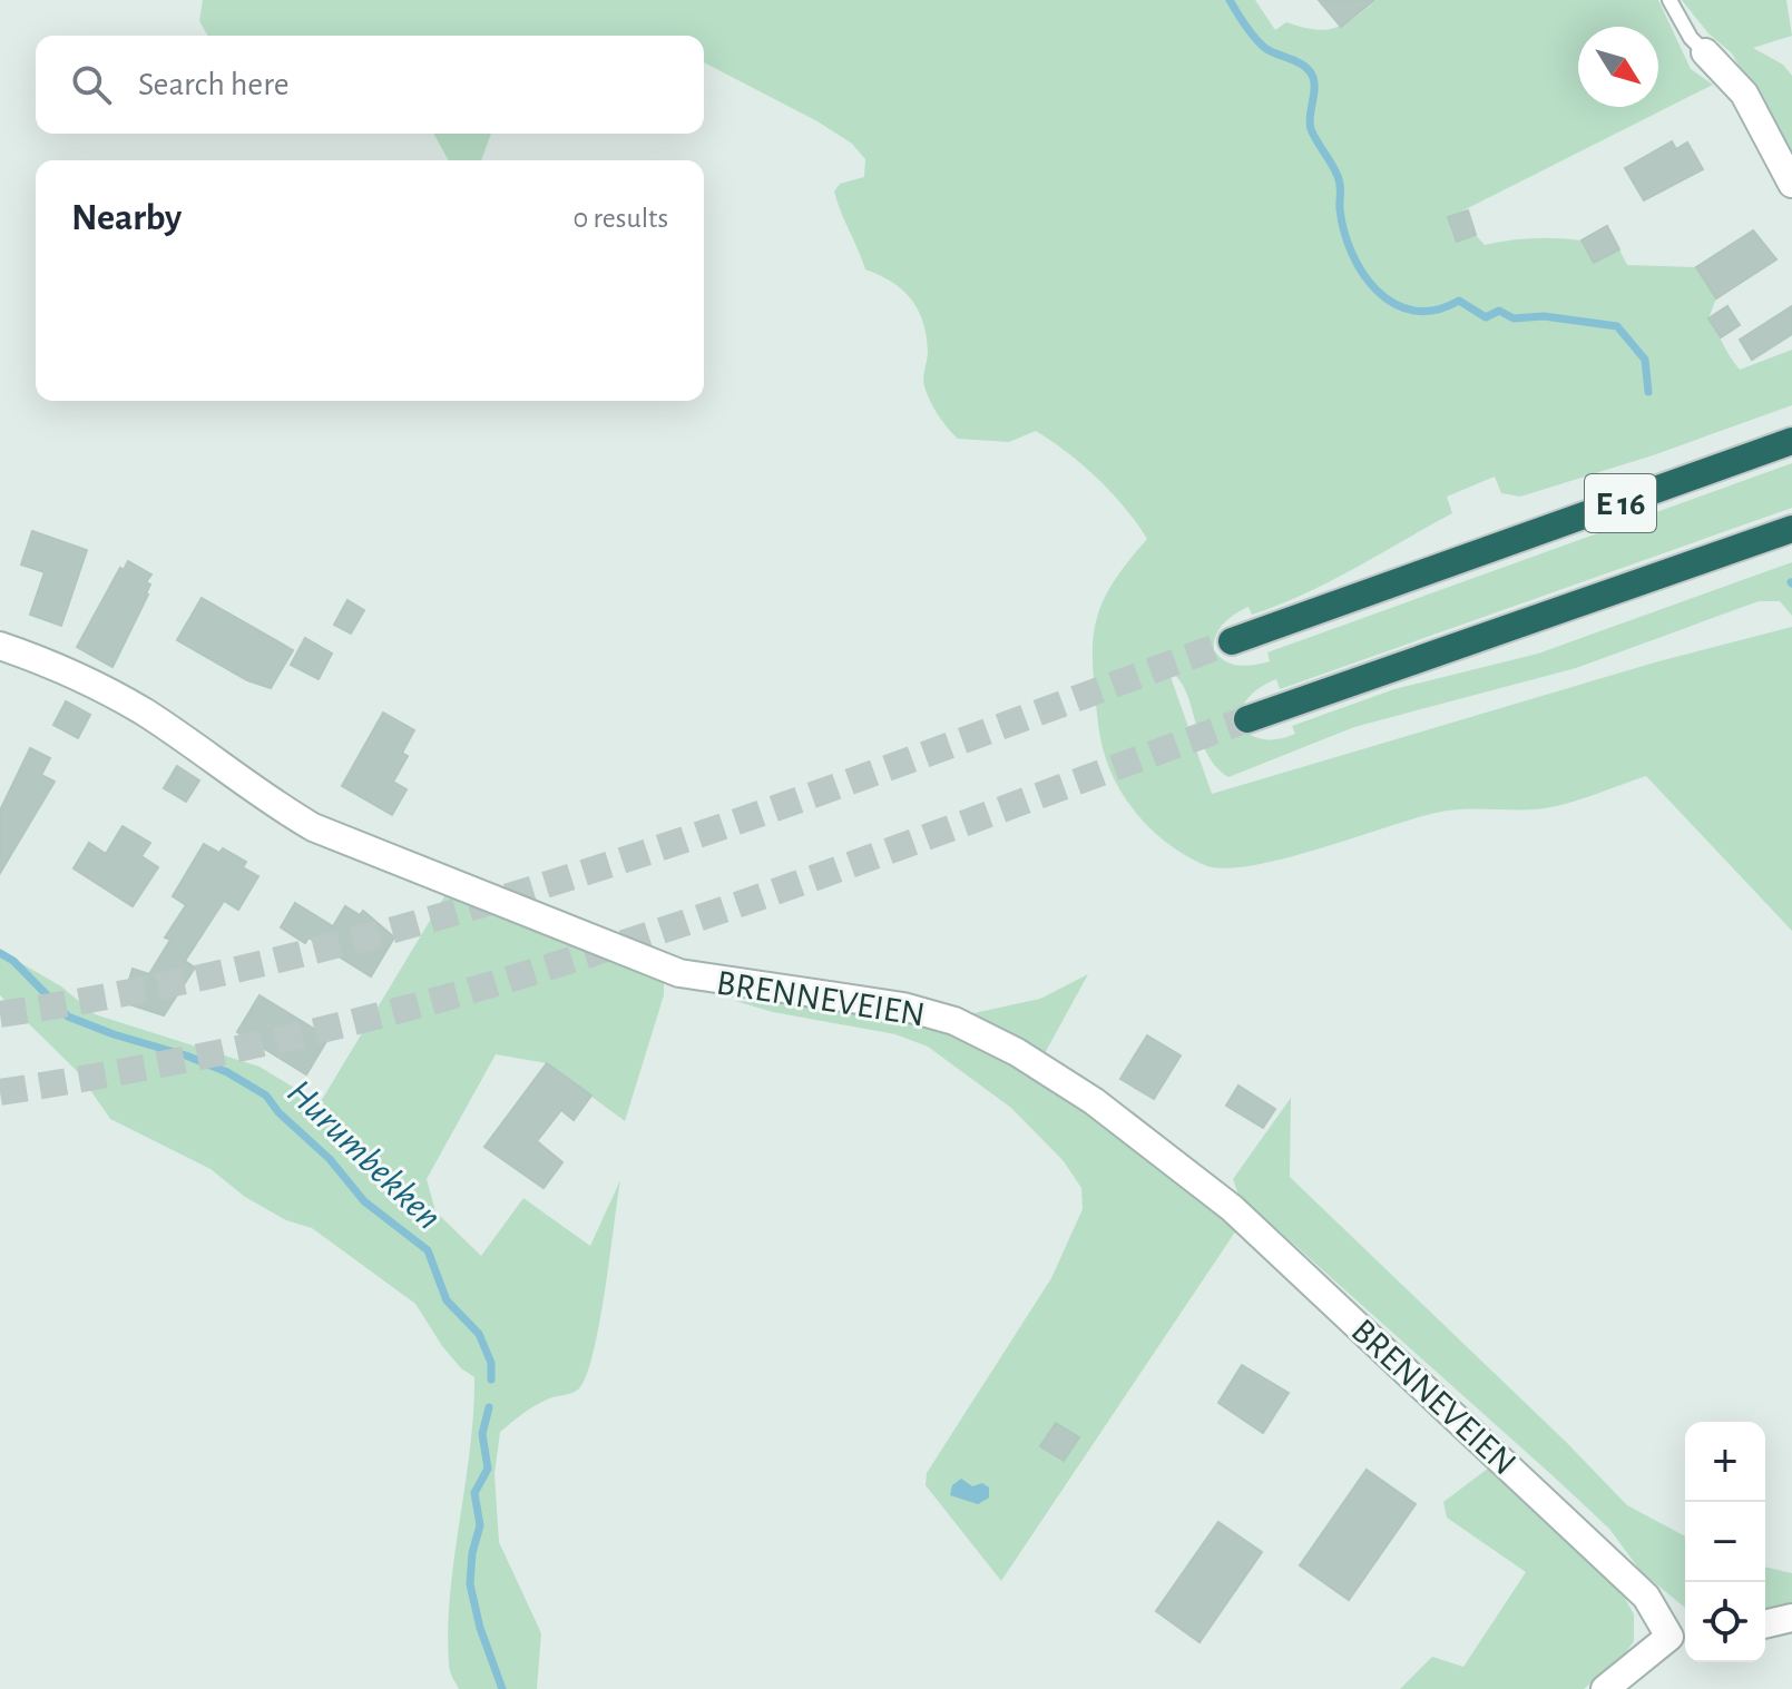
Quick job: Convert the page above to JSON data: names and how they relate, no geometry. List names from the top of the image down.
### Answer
{
  "streets": {
    "highway": ["E 16"],
    "street": ["BRENNEVEIEN"]
  },
  "water": ["Hurumbekken"],
  "north": "bottom right",
  "page": {
    "search": "Search here",
    "heading": ["Nearby", "0 results"],
    "map_buttons": ["+", "−"]
  }
}
